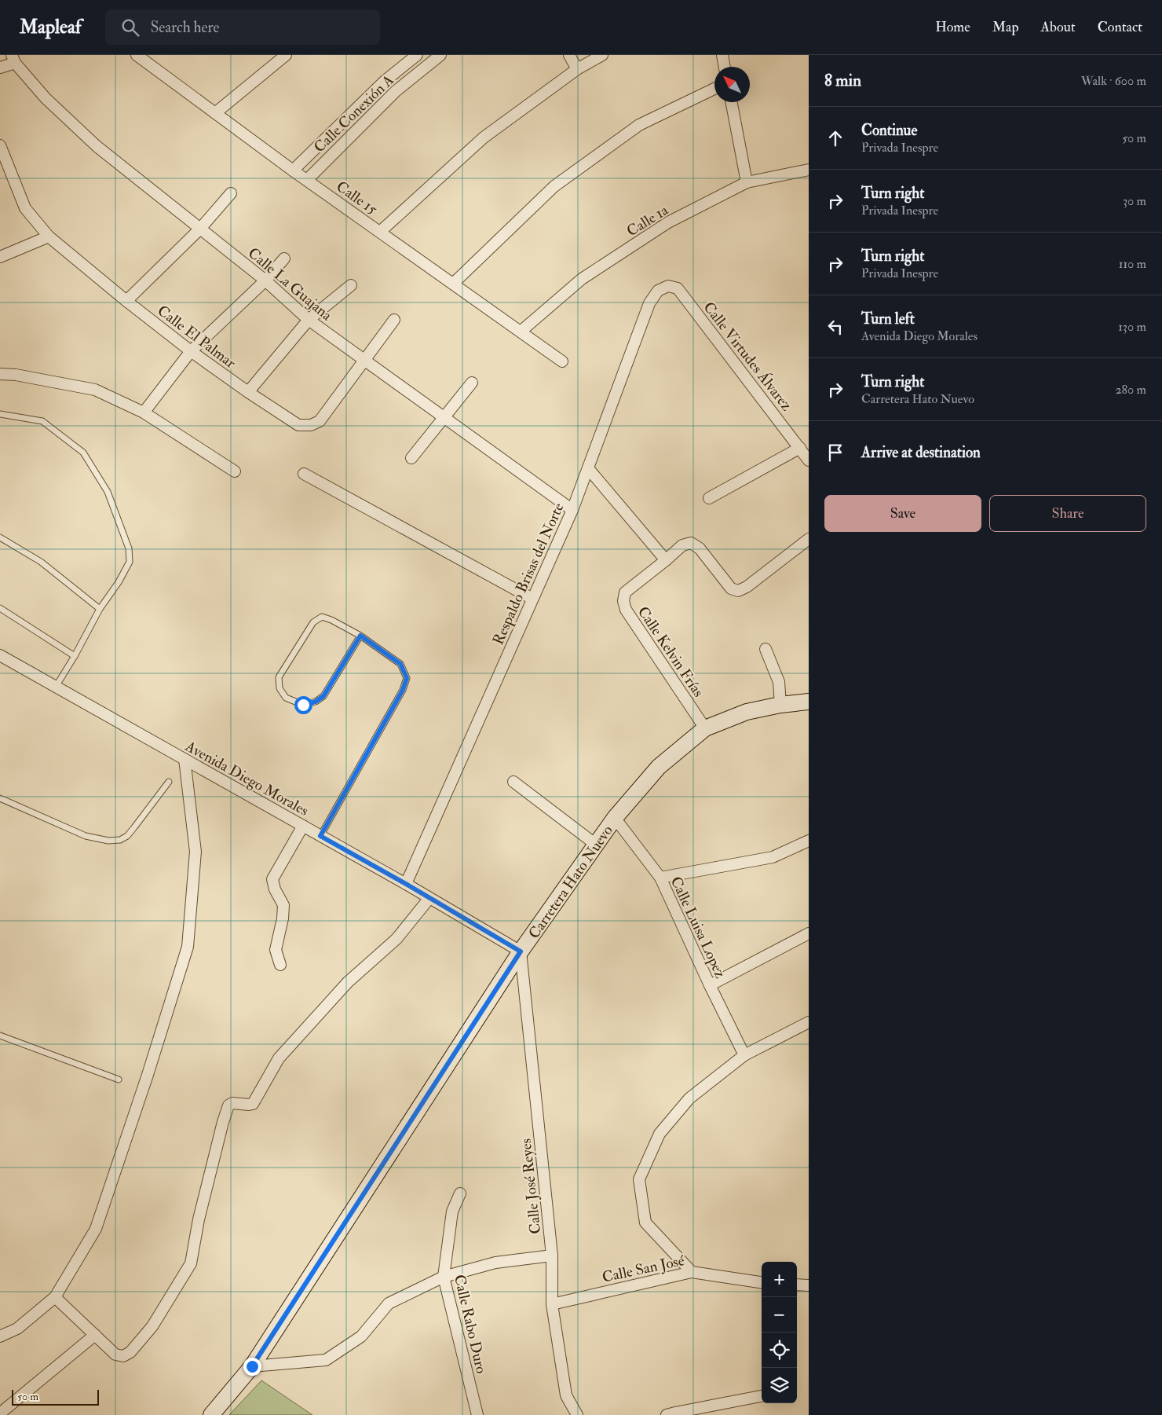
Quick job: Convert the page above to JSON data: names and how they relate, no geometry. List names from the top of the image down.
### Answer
{
  "streets": {
    "main road": ["Carretera Hato Nuevo"],
    "street": [
      "Calle Conexión A",
      "Calle 15",
      "Calle 1a",
      "Calle La Guajana",
      "Calle El Palmar",
      "Calle Virtudes Álvarez",
      "Respaldo Brisas del Norte",
      "Calle Kelvin Frías",
      "Avenida Diego Morales",
      "Calle Luisa Lopez",
      "Calle José Reyes",
      "Calle San José",
      "Calle Rabo Duro"
    ]
  },
  "crossings": [
    ["Calle Conexión A", "Calle 15"],
    ["Calle 15", "Calle 1a"],
    ["Calle La Guajana", "Calle El Palmar"],
    ["Calle La Guajana", "Respaldo Brisas del Norte"],
    ["Calle Virtudes Álvarez", "Respaldo Brisas del Norte"],
    ["Respaldo Brisas del Norte", "Avenida Diego Morales"],
    ["Calle Kelvin Frías", "Carretera Hato Nuevo"],
    ["Avenida Diego Morales", "Carretera Hato Nuevo"],
    ["Avenida Diego Morales", "Calle José Reyes"],
    ["Carretera Hato Nuevo", "Calle Luisa Lopez"],
    ["Carretera Hato Nuevo", "Calle José Reyes"],
    ["Calle José Reyes", "Calle San José"]
  ],
  "scale_bar": "50 m",
  "north": "top left",
  "page": {
    "header": "Mapleaf",
    "search": "Search here",
    "nav": [
      "Home",
      "Map",
      "About",
      "Contact"
    ],
    "heading": ["8 min", "Walk · 600 m"],
    "list": [
      ["Continue", "Privada Inespre", "50 m"],
      ["Turn right", "Privada Inespre", "30 m"],
      ["Turn right", "Privada Inespre", "110 m"],
      ["Turn left", "Avenida Diego Morales", "130 m"],
      ["Turn right", "Carretera Hato Nuevo", "280 m"],
      "Arrive at destination"
    ],
    "buttons": ["Save", "Share"],
    "map_buttons": ["+", "−"],
    "scale": "50 m"
  }
}
